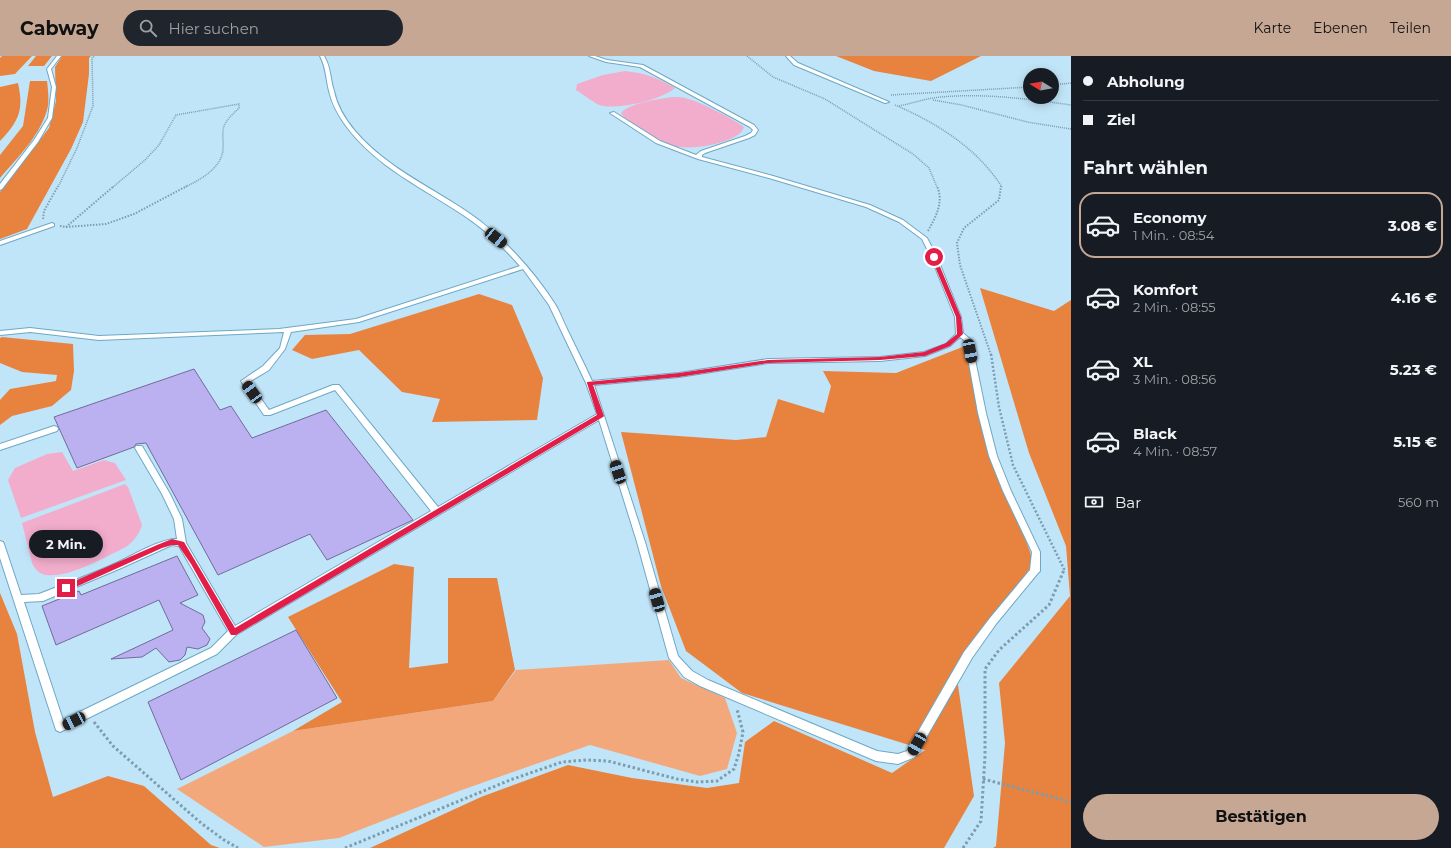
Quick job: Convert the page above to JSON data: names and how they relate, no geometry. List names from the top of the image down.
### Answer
{
  "north": "left",
  "page": {
    "header": "Cabway",
    "search": "Hier suchen",
    "nav": ["Karte", "Ebenen", "Teilen"],
    "banner": ["Abholung", "Ziel"],
    "heading": "Fahrt wählen",
    "list": [
      {
        "name": "Economy",
        "note": "1 Min. · 08:54",
        "value": "3.08 €"
      },
      {
        "name": "Komfort",
        "note": "2 Min. · 08:55",
        "value": "4.16 €"
      },
      {
        "name": "XL",
        "note": "3 Min. · 08:56",
        "value": "5.23 €"
      },
      {
        "name": "Black",
        "note": "4 Min. · 08:57",
        "value": "5.15 €"
      }
    ],
    "pay": ["Bar", "560 m"],
    "bubble": "2 Min.",
    "buttons": "Bestätigen"
  }
}
